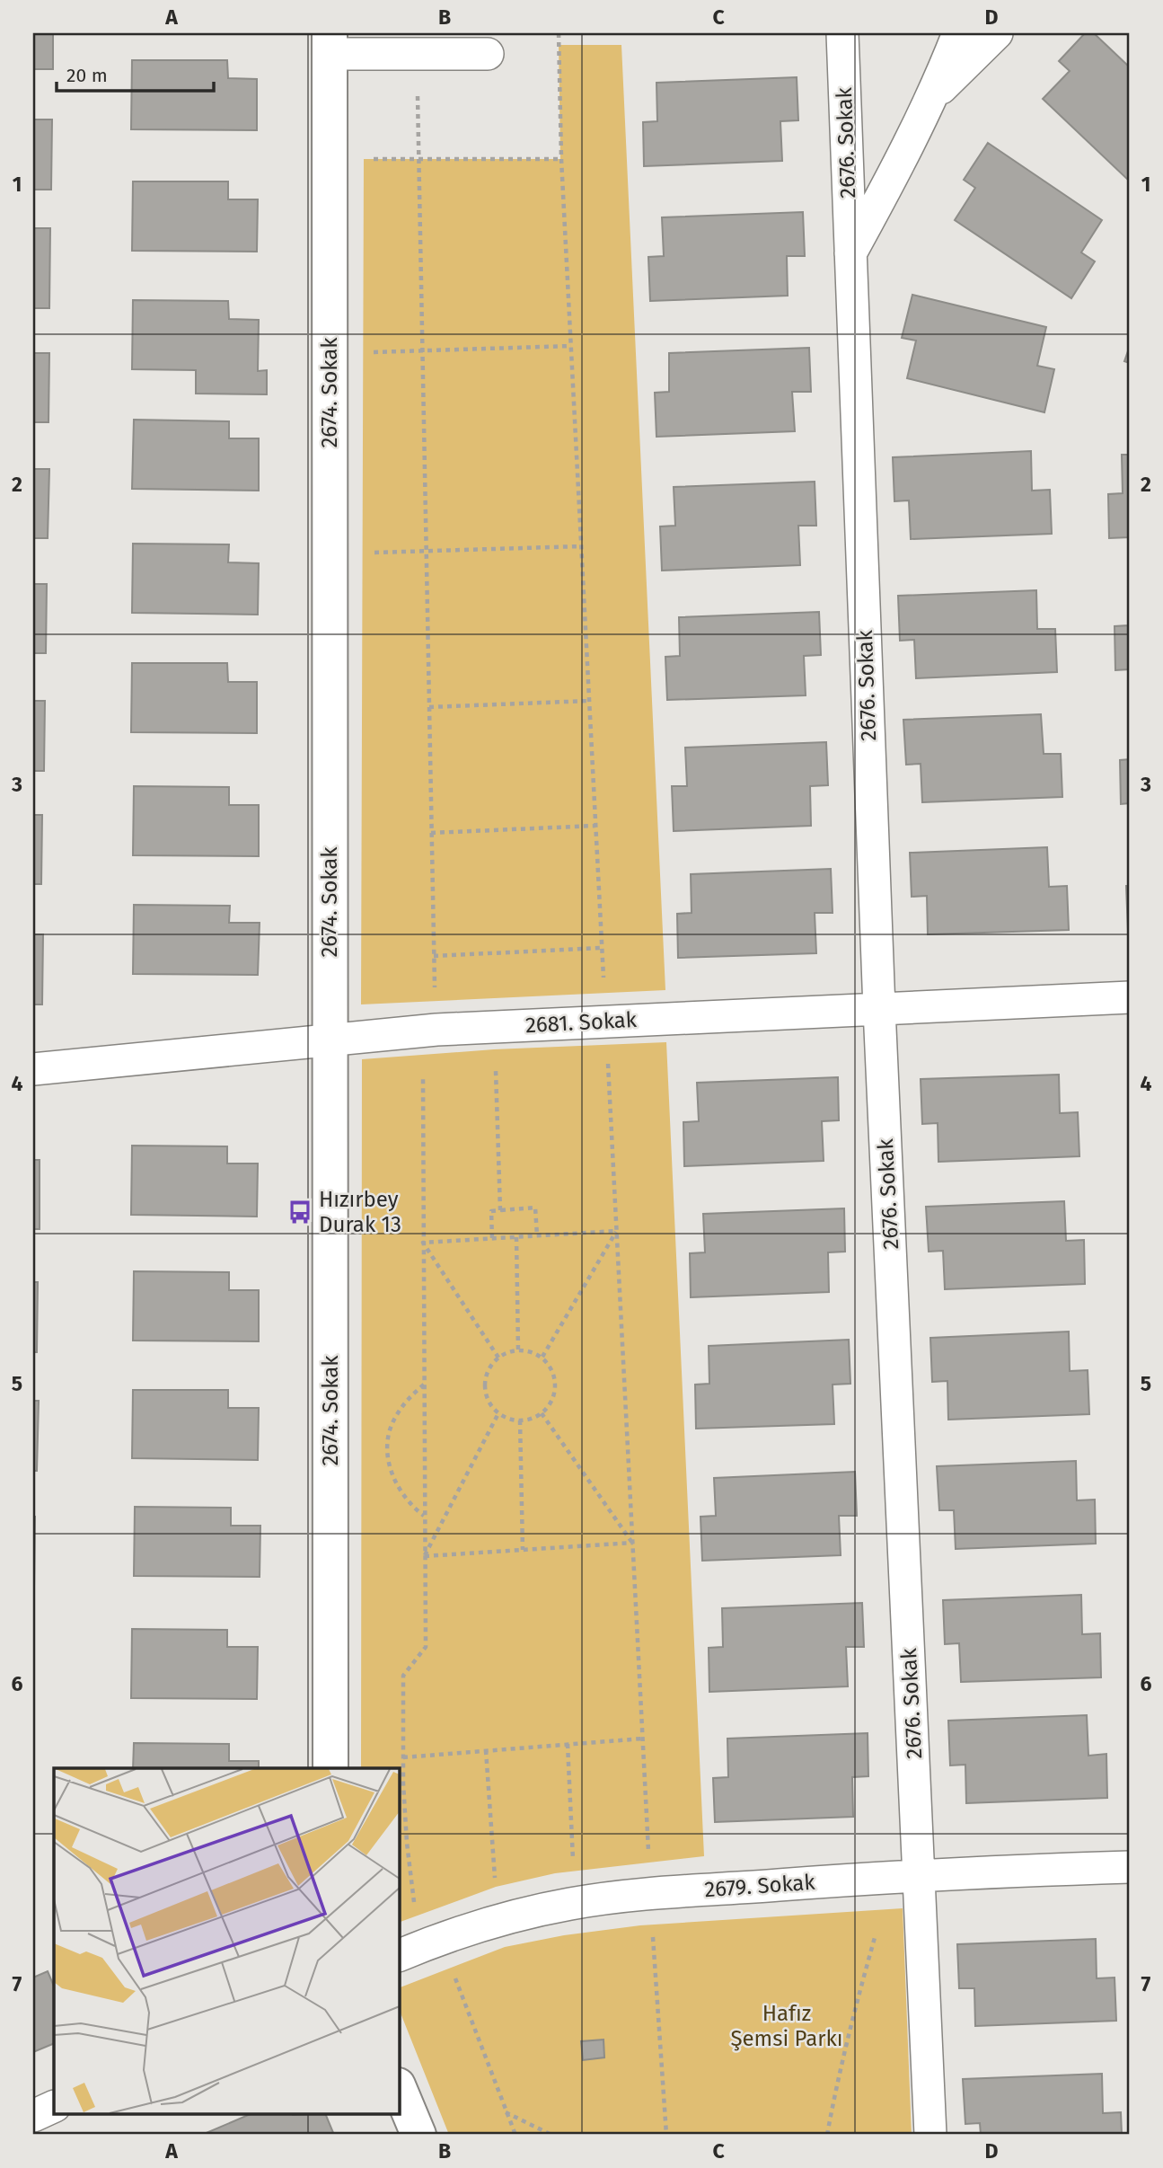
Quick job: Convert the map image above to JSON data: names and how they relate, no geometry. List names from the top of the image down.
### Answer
{
  "streets": {
    "street": ["2674. Sokak"],
    "lane": ["2676. Sokak", "2681. Sokak", "2679. Sokak"]
  },
  "crossings": [
    ["2676. Sokak", "2681. Sokak"],
    ["2676. Sokak", "2679. Sokak"],
    ["2674. Sokak", "2681. Sokak"]
  ],
  "parks": ["Hafız Şemsi Parkı"],
  "places": {
    "bus stop": ["Hızırbey Durak 13"]
  },
  "scale_bar": "20 m",
  "grid": {
    "columns": [
      "A",
      "B",
      "C",
      "D"
    ],
    "rows": [
      "1",
      "2",
      "3",
      "4",
      "5",
      "6",
      "7"
    ]
  }
}
